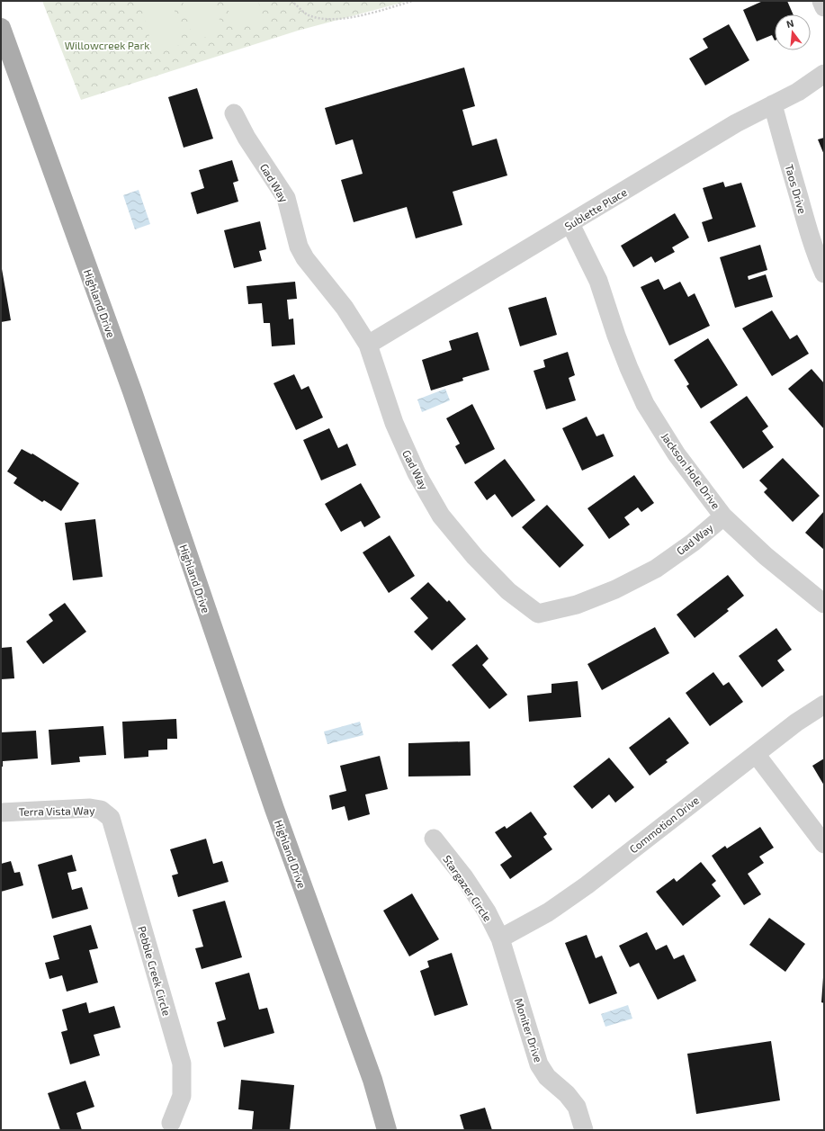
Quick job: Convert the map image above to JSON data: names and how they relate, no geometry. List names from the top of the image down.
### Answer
{
  "streets": {
    "main road": ["Highland Drive"],
    "street": [
      "Gad Way",
      "Taos Drive",
      "Sublette Place",
      "Jackson Hole Drive",
      "Terra Vista Way",
      "Commotion Drive",
      "Stargazer Circle",
      "Pebble Creek Circle",
      "Moniter Drive"
    ]
  },
  "crossings": [
    ["Gad Way", "Sublette Place"],
    ["Gad Way", "Jackson Hole Drive"],
    ["Taos Drive", "Sublette Place"],
    ["Sublette Place", "Jackson Hole Drive"],
    ["Terra Vista Way", "Pebble Creek Circle"],
    ["Commotion Drive", "Stargazer Circle"],
    ["Commotion Drive", "Moniter Drive"],
    ["Stargazer Circle", "Moniter Drive"]
  ],
  "parks": ["Willowcreek Park"],
  "north": "top"
}
